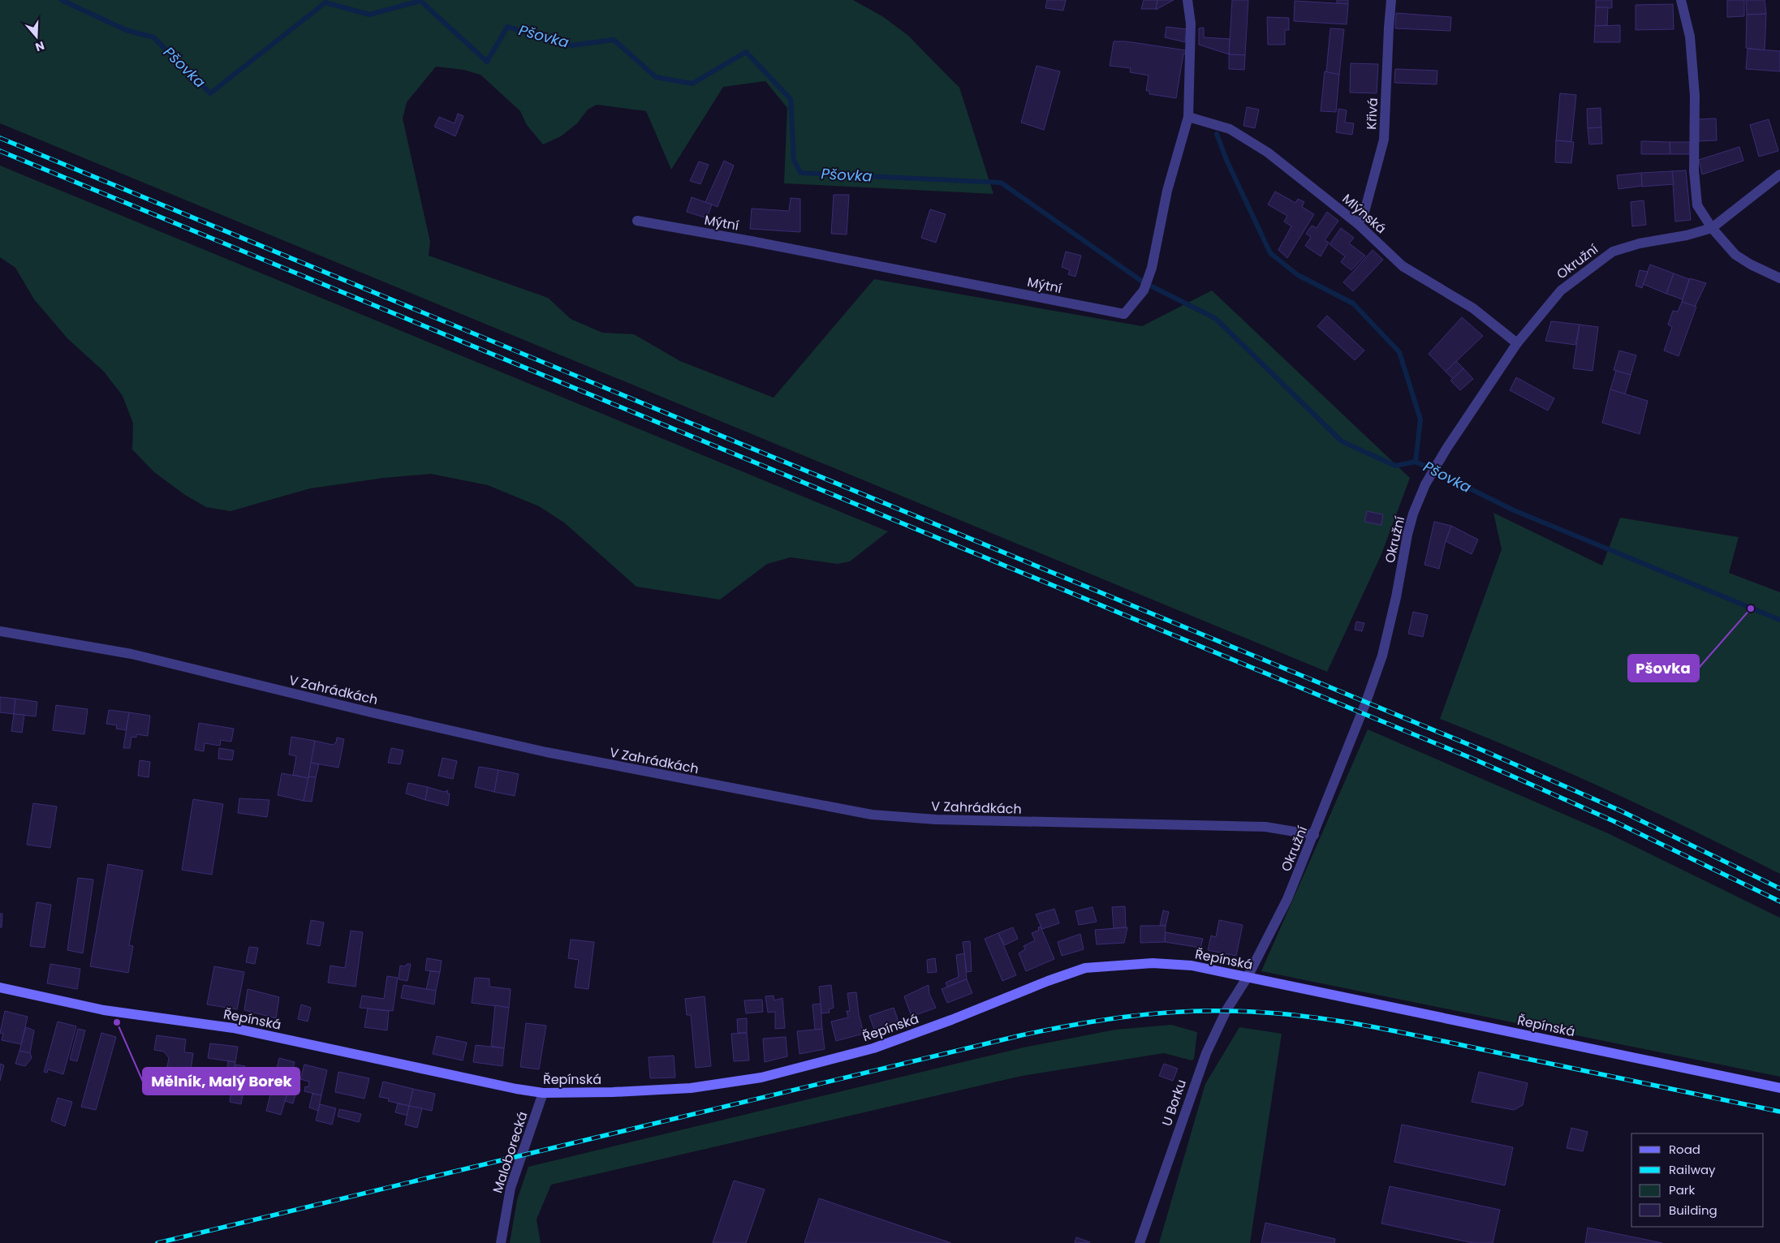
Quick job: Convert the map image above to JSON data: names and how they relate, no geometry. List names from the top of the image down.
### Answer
{
  "streets": {
    "street": [
      "Křivá",
      "Mlýnská",
      "Mýtní",
      "Okružní",
      "V Zahrádkách",
      "Řepínská",
      "U Borku",
      "Maloborecká"
    ]
  },
  "crossings": [
    ["Křivá", "Mlýnská"],
    ["Mlýnská", "Mýtní"],
    ["Mlýnská", "Okružní"],
    ["Okružní", "V Zahrádkách"],
    ["Okružní", "Řepínská"],
    ["Okružní", "U Borku"],
    ["Řepínská", "U Borku"],
    ["Řepínská", "Maloborecká"]
  ],
  "water": ["Pšovka"],
  "places": ["Pšovka", "Mělník, Malý Borek"],
  "legend": [
    "Road",
    "Railway",
    "Park",
    "Building"
  ],
  "north": "bottom"
}
